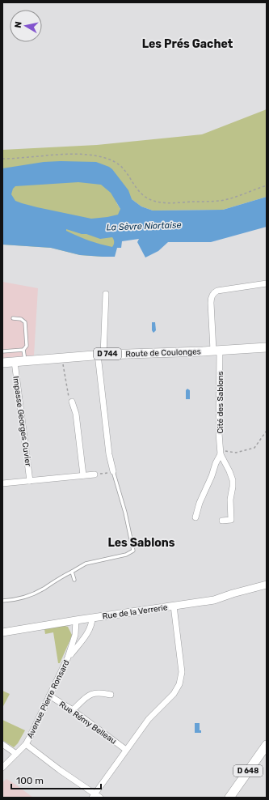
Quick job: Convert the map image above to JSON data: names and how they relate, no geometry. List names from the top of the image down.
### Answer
{
  "streets": {
    "main road": ["Route de Coulonges", "D 744", "D 648"],
    "street": [
      "Cité des Sablons",
      "Impasse Georges Cuvier",
      "Rue de la Verrerie",
      "Avenue Pierre Ronsard",
      "Rue Rémy Belleau"
    ]
  },
  "crossings": [
    ["Route de Coulonges", "Cité des Sablons"],
    ["Route de Coulonges", "Impasse Georges Cuvier"],
    ["Rue de la Verrerie", "Avenue Pierre Ronsard"],
    ["Avenue Pierre Ronsard", "Rue Rémy Belleau"]
  ],
  "districts": ["Les Prés Gachet", "Les Sablons"],
  "water": ["La Sèvre Niortaise"],
  "scale_bar": "100 m",
  "north": "left"
}
